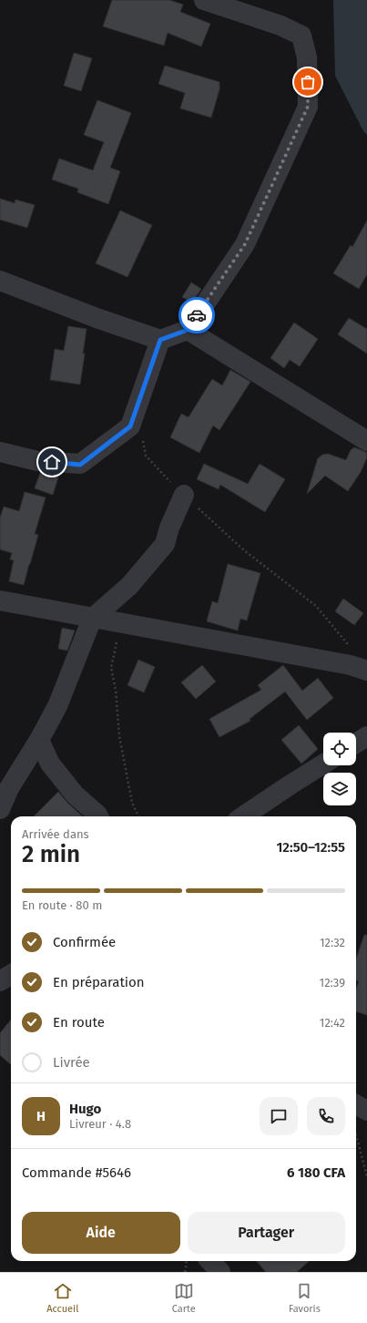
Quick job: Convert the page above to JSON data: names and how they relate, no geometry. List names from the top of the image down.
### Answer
{
  "page": {
    "heading": ["2 min", "Arrivée dans", "12:50–12:55"],
    "panel": [
      "Hugo",
      "Livreur · 4.8",
      "Commande #5646",
      "6 180 CFA"
    ],
    "bar": "En route · 80 m",
    "list": [
      ["Confirmée", "12:32"],
      ["En préparation", "12:39"],
      ["En route", "12:42"],
      "Livrée"
    ],
    "round": "H",
    "buttons": ["Aide", "Partager"],
    "tabs": ["Accueil", "Carte", "Favoris"]
  }
}
